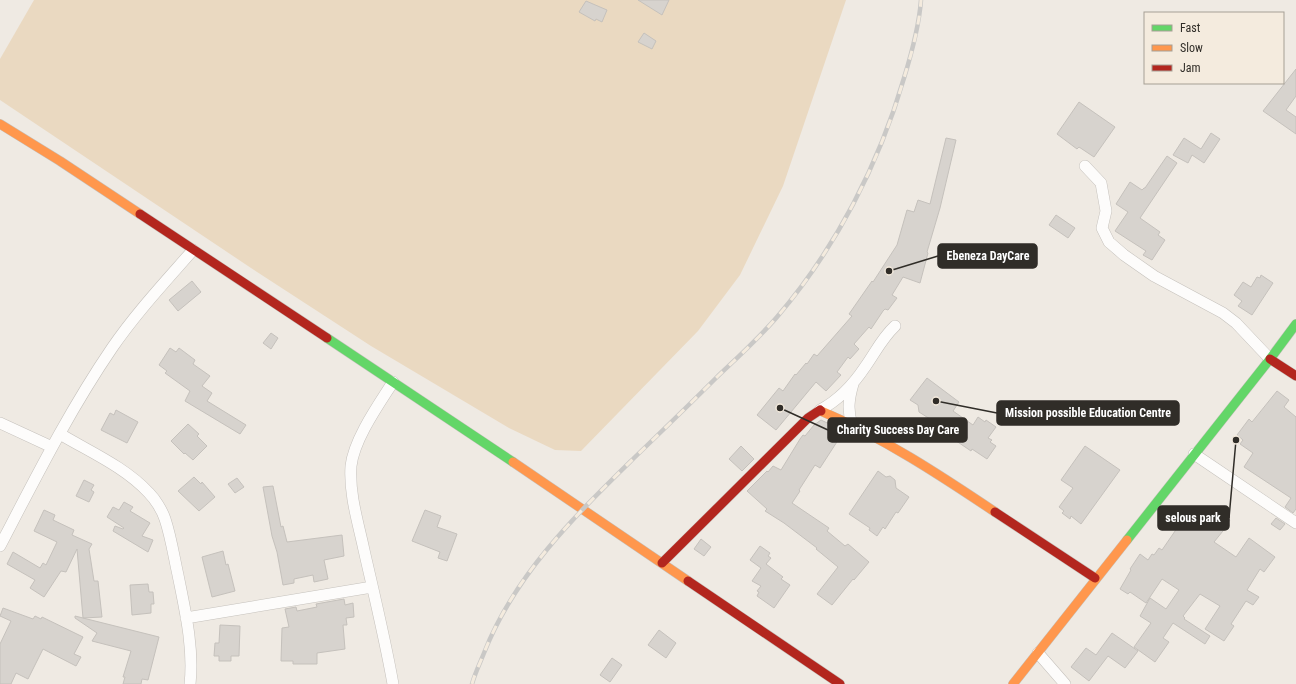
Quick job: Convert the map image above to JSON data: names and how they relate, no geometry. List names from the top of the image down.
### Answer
{
  "places": [
    "Ebeneza DayCare",
    "Mission possible Education Centre",
    "Charity Success Day Care",
    "selous park"
  ],
  "legend": ["Fast", "Slow", "Jam"]
}
